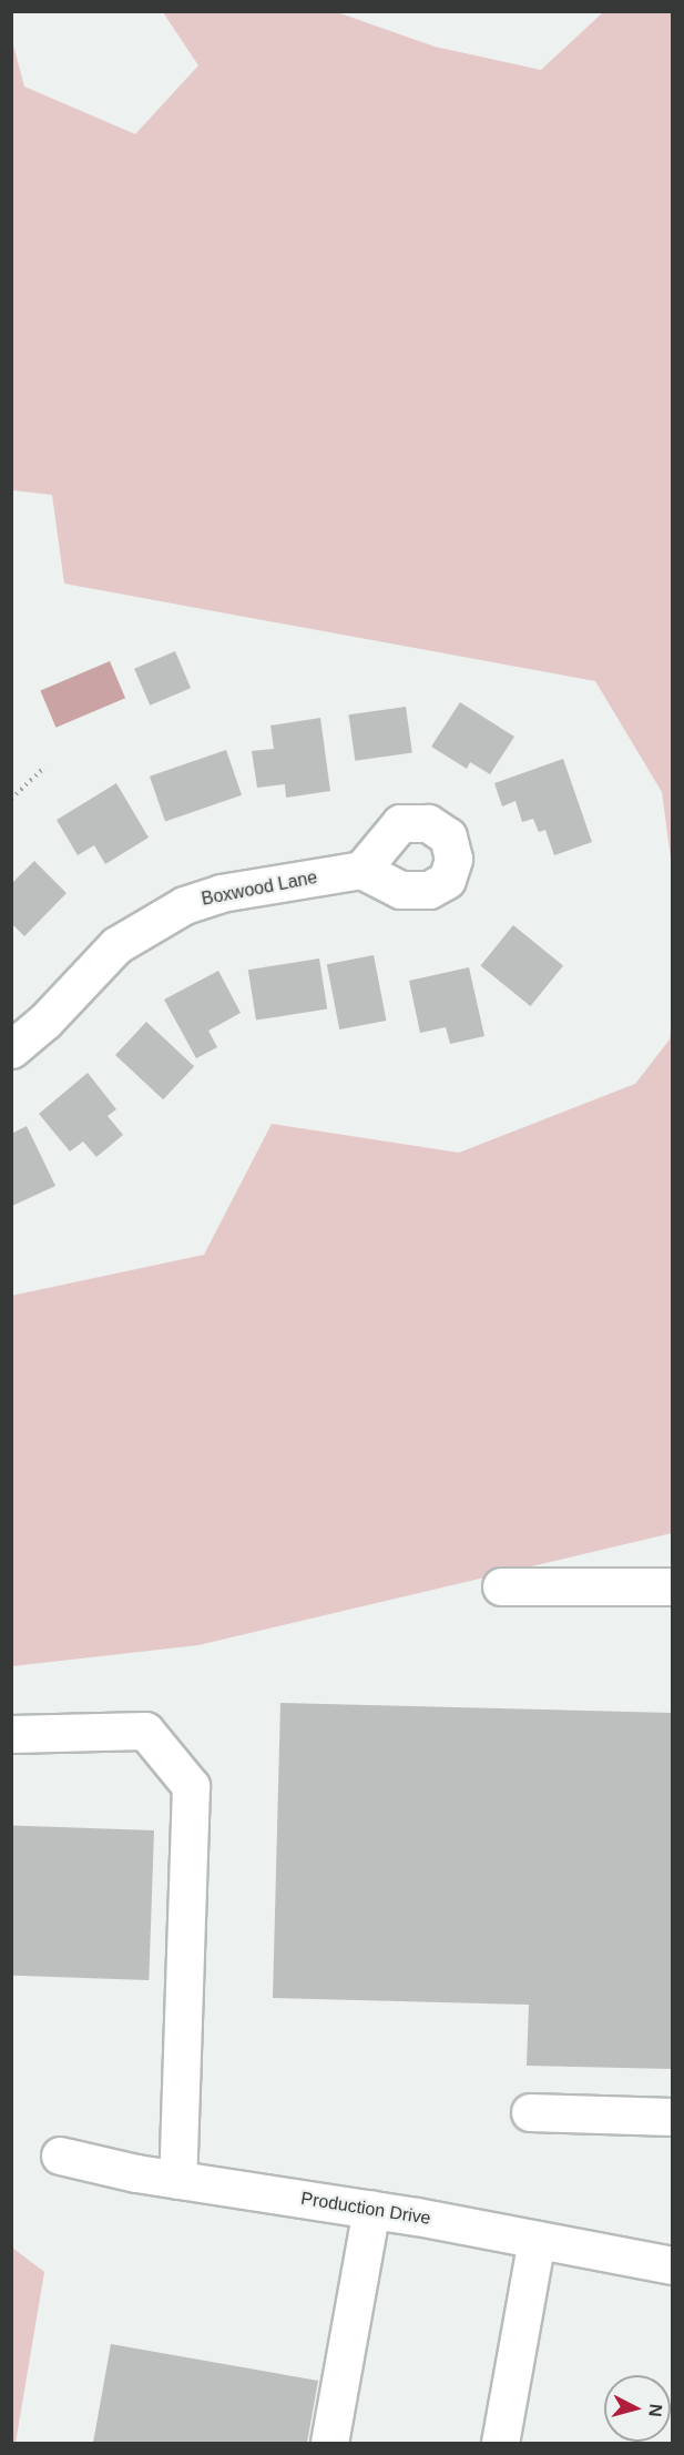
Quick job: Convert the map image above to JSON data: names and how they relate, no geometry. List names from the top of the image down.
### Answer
{
  "streets": {
    "street": ["Boxwood Lane", "Production Drive"]
  },
  "north": "right"
}
